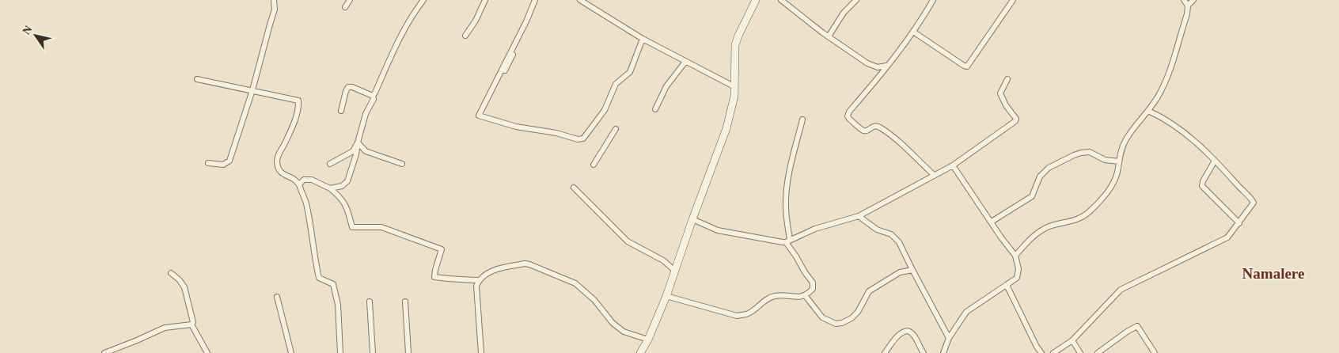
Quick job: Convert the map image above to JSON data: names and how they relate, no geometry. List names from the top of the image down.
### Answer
{
  "districts": ["Namalere"],
  "north": "top left"
}
